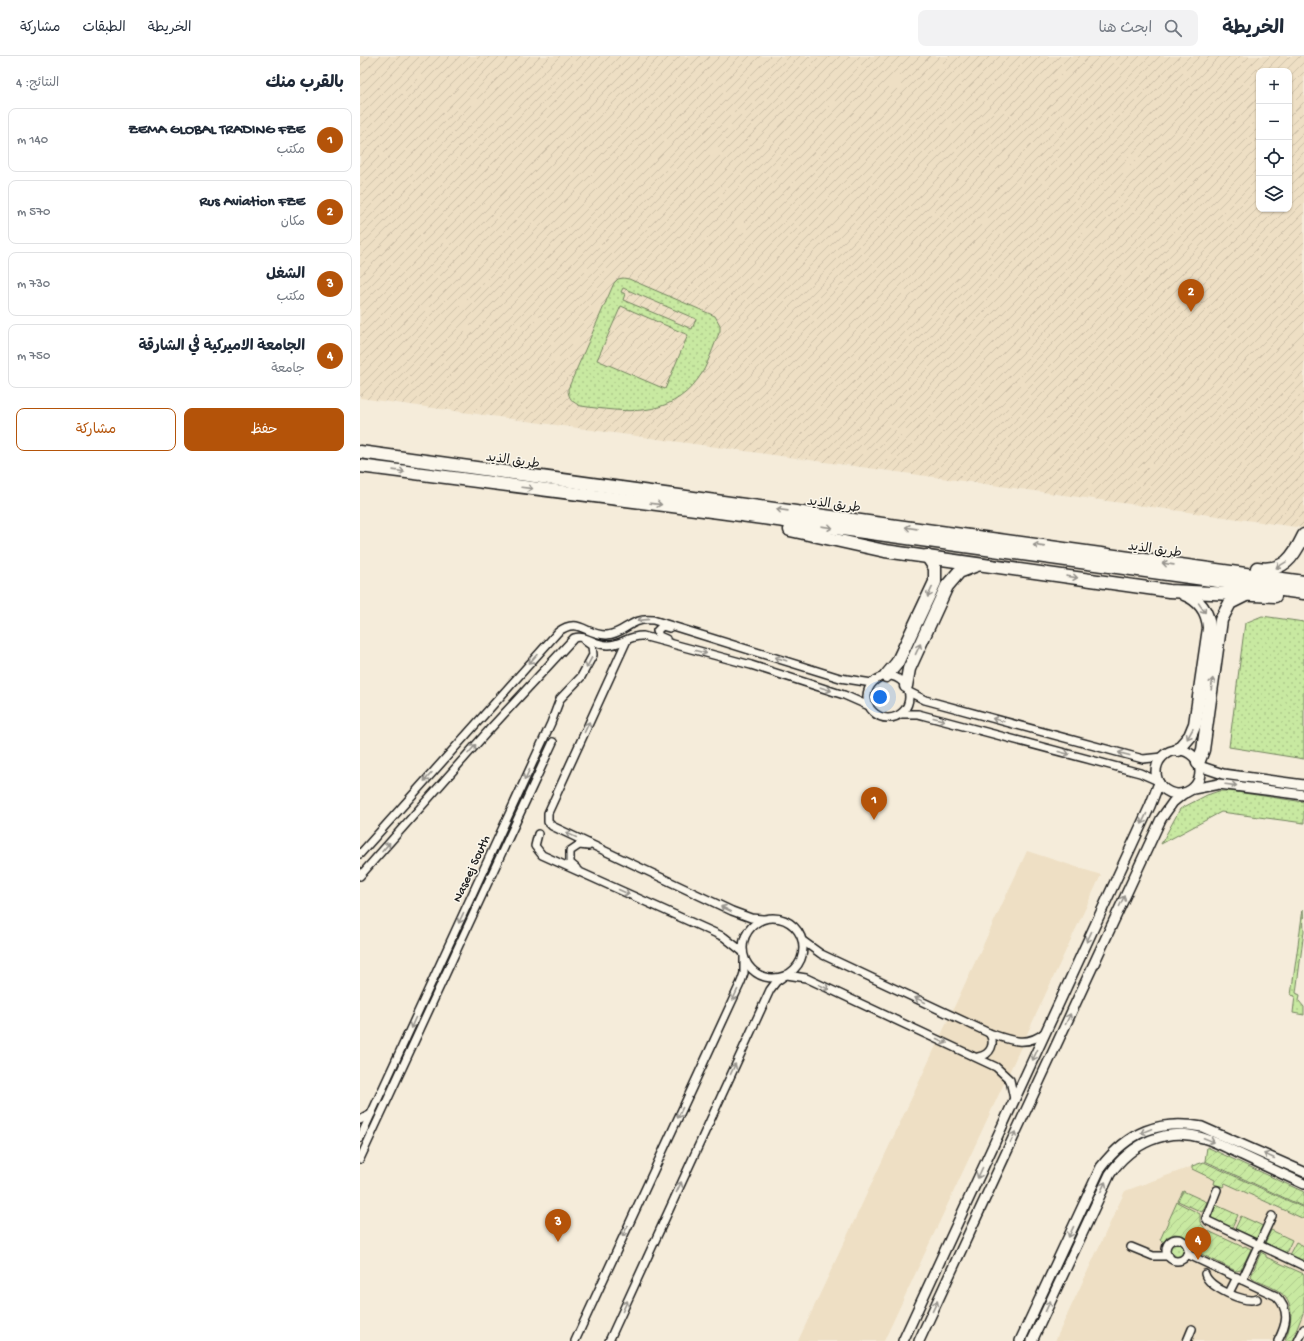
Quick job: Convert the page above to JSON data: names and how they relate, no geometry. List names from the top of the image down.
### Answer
{
  "streets": {
    "highway": ["طريق الذيد"],
    "street": ["Naseej South"]
  },
  "page": {
    "header": "الخريطة",
    "search": "ابحث هنا",
    "nav": ["الخريطة", "الطبقات", "مشاركة"],
    "heading": ["بالقرب منك", "النتائج: 4"],
    "map_buttons": ["+", "−"],
    "list": [
      {
        "mark": "1",
        "name": "ZEMA GLOBAL TRADING FZE",
        "note": "مكتب",
        "value": "140 m"
      },
      {
        "mark": "2",
        "name": "Rus Aviation FZE",
        "note": "مكان",
        "value": "570 m"
      },
      {
        "mark": "3",
        "name": "الشغل",
        "note": "مكتب",
        "value": "730 m"
      },
      {
        "mark": "4",
        "name": "الجامعة الاميركية في الشارقة",
        "note": "جامعة",
        "value": "750 m"
      }
    ],
    "pins": [
      "2",
      "1",
      "3",
      "4"
    ],
    "buttons": ["حفظ", "مشاركة"]
  }
}
